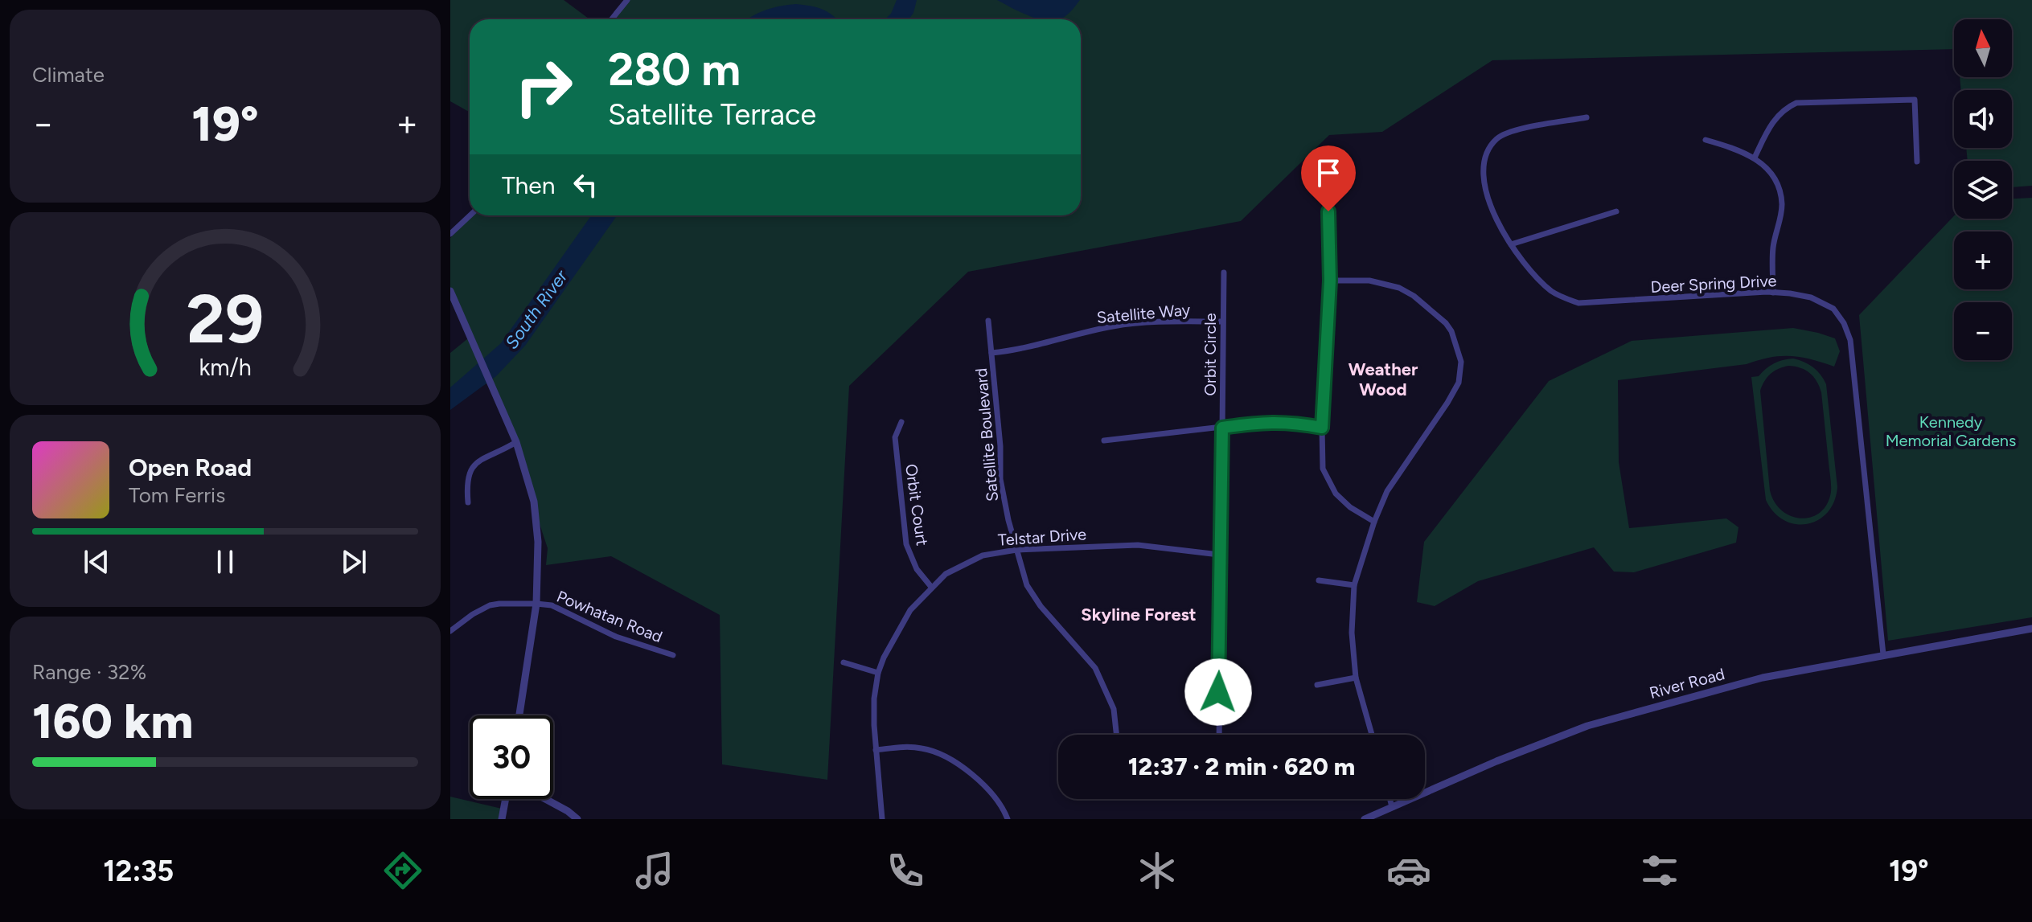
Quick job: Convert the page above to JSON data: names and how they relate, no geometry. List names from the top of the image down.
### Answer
{
  "streets": {
    "street": [
      "Deer Spring Drive",
      "Satellite Way",
      "Orbit Circle",
      "Satellite Boulevard",
      "Orbit Court",
      "Telstar Drive",
      "Powhatan Road",
      "River Road"
    ]
  },
  "crossings": [
    ["Deer Spring Drive", "River Road"],
    ["Satellite Way", "Orbit Circle"],
    ["Satellite Way", "Satellite Boulevard"],
    ["Orbit Circle", "Telstar Drive"],
    ["Satellite Boulevard", "Telstar Drive"],
    ["Orbit Court", "Telstar Drive"]
  ],
  "districts": ["Weather Wood", "Skyline Forest"],
  "water": ["South River"],
  "parks": ["Kennedy Memorial Gardens"],
  "north": "top",
  "page": {
    "tile": [
      "Climate",
      ["Range · 32%", "160 km"]
    ],
    "map_buttons": ["+", "−"],
    "turn": ["280 m", "Satellite Terrace"],
    "heat": ["−", "19°", "+"],
    "then": "Then",
    "song": ["Open Road", "Tom Ferris"],
    "limit": "30",
    "trip": "12:37 · 2 min · 620 m",
    "tabs": ["12:35", "19°"],
    "gauge": ["29", "km/h"]
  }
}
